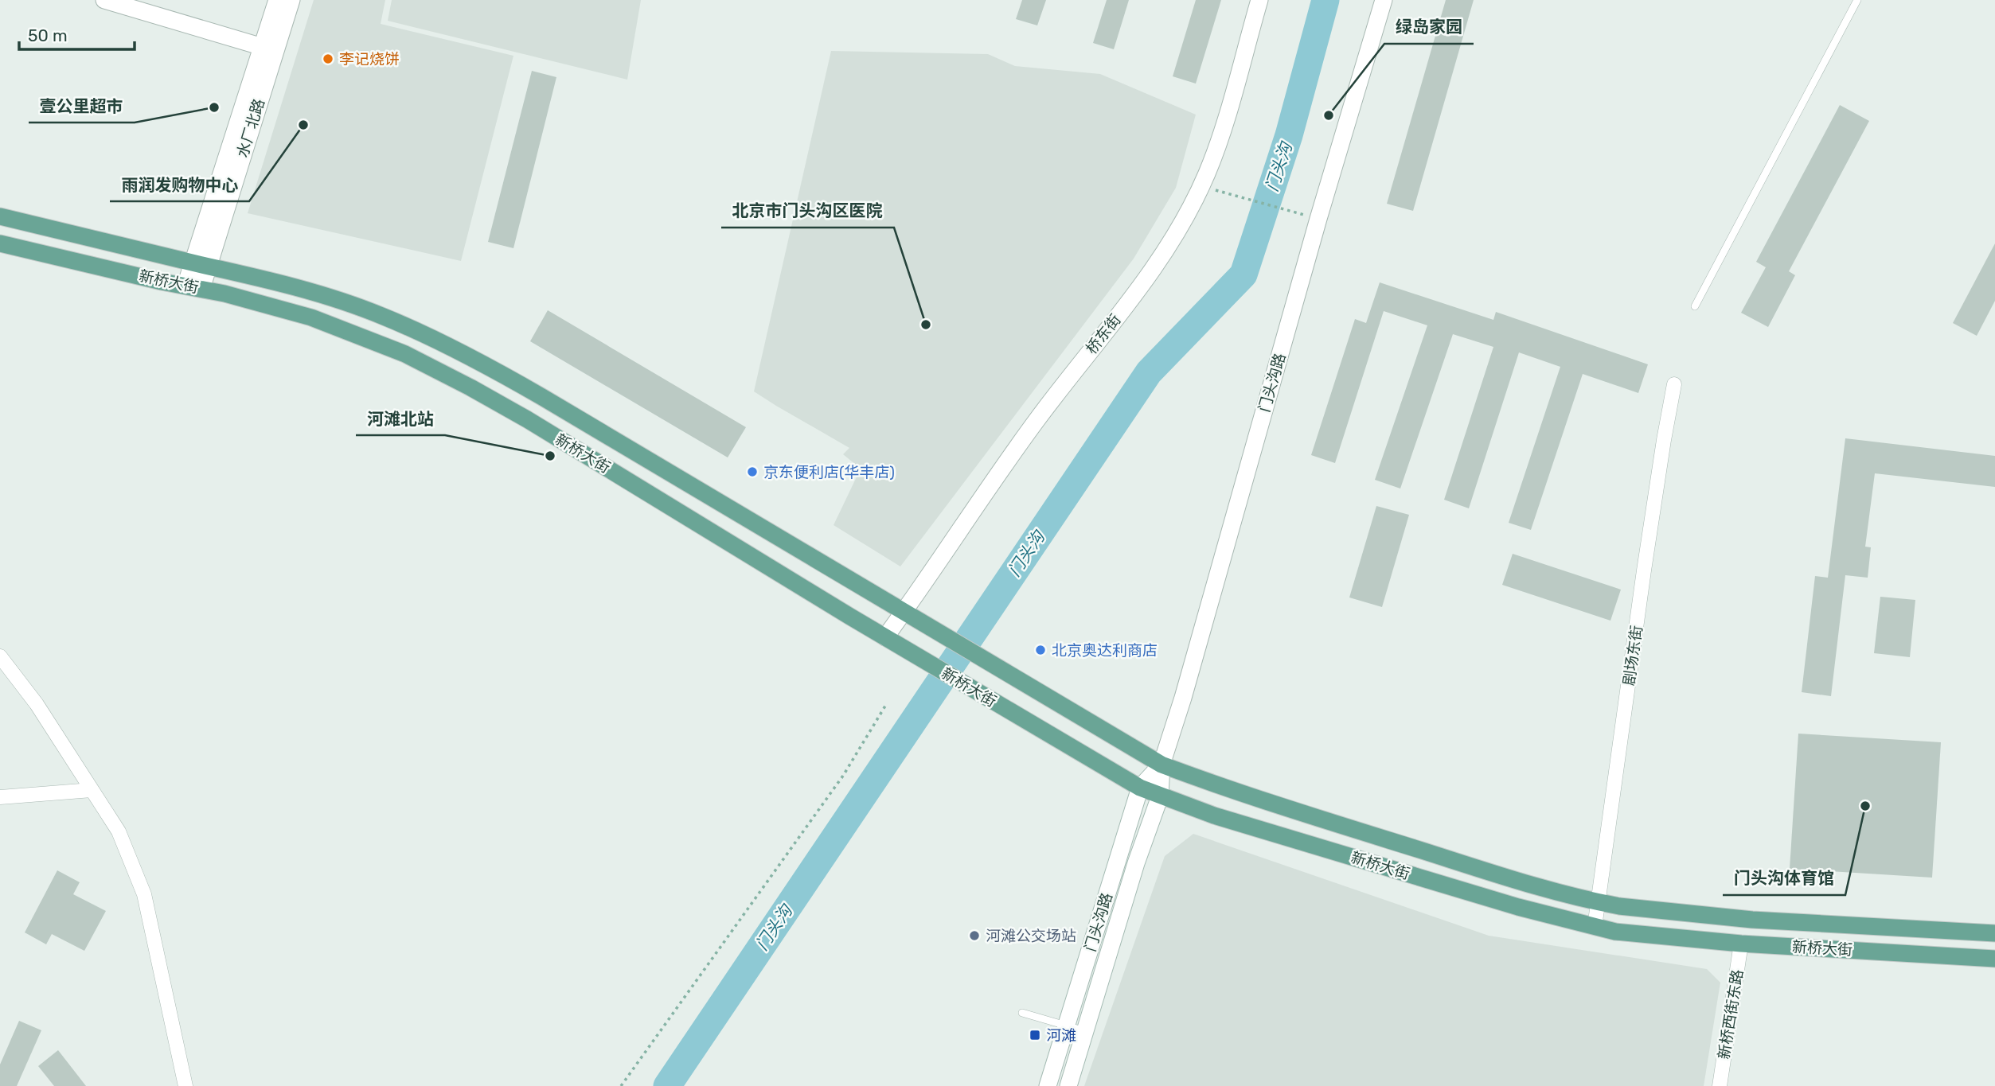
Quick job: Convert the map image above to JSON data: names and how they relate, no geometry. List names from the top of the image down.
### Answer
{
  "streets": {
    "main road": ["新桥大街"],
    "street": [
      "水厂北路",
      "桥东街",
      "门头沟路",
      "剧场东街",
      "新桥西街东路"
    ]
  },
  "crossings": [
    ["水厂北路", "新桥大街"],
    ["新桥大街", "桥东街"],
    ["新桥大街", "门头沟路"],
    ["新桥大街", "剧场东街"],
    ["新桥大街", "新桥西街东路"]
  ],
  "water": ["门头沟"],
  "places": {
    "other": [
      "李记烧饼",
      "壹公里超市",
      "绿岛家园",
      "雨润发购物中心",
      "北京市门头沟区医院",
      "河滩北站",
      "京东便利店(华丰店)",
      "北京奥达利商店",
      "门头沟体育馆",
      "河滩公交场站"
    ],
    "transit": ["河滩"]
  },
  "scale_bar": "50 m"
}
